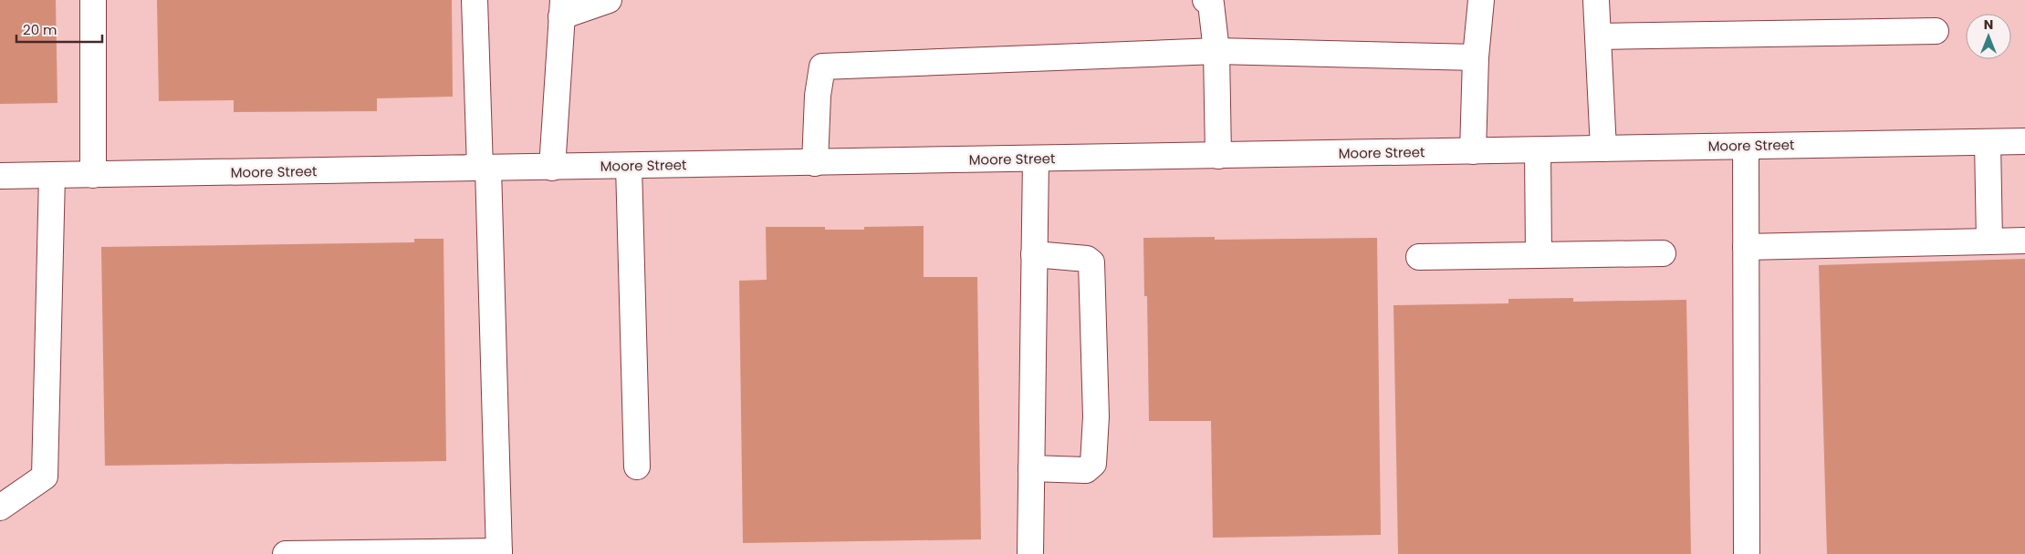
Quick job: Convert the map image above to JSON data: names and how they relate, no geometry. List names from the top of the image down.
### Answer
{
  "streets": {
    "street": ["Moore Street"]
  },
  "scale_bar": "20 m",
  "north": "top"
}
